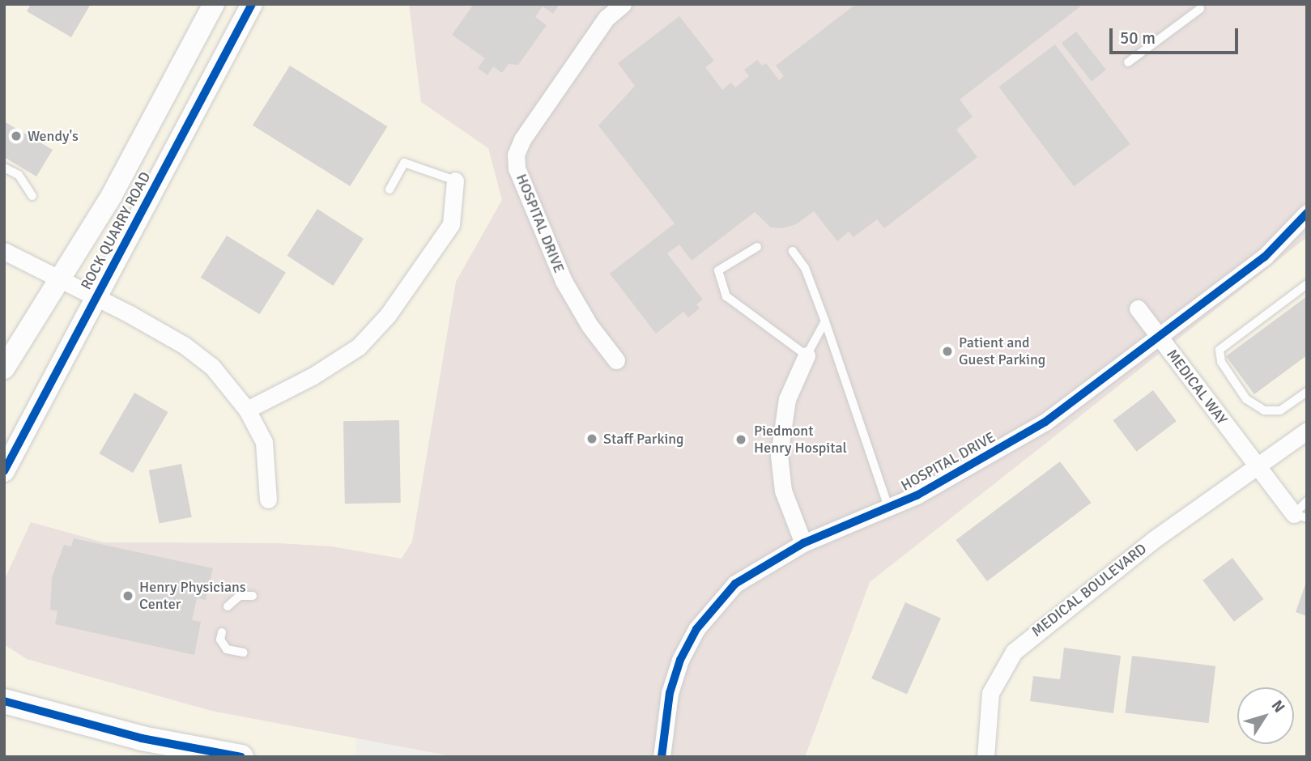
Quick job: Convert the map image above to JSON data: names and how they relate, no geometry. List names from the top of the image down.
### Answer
{
  "streets": {
    "street": [
      "HOSPITAL DRIVE",
      "ROCK QUARRY ROAD",
      "MEDICAL WAY",
      "MEDICAL BOULEVARD"
    ]
  },
  "crossings": [
    ["HOSPITAL DRIVE", "MEDICAL WAY"],
    ["MEDICAL WAY", "MEDICAL BOULEVARD"]
  ],
  "places": [
    "Wendy's",
    "Patient and Guest Parking",
    "Staff Parking",
    "Piedmont Henry Hospital",
    "Henry Physicians Center"
  ],
  "scale_bar": "50 m",
  "north": "top right"
}
